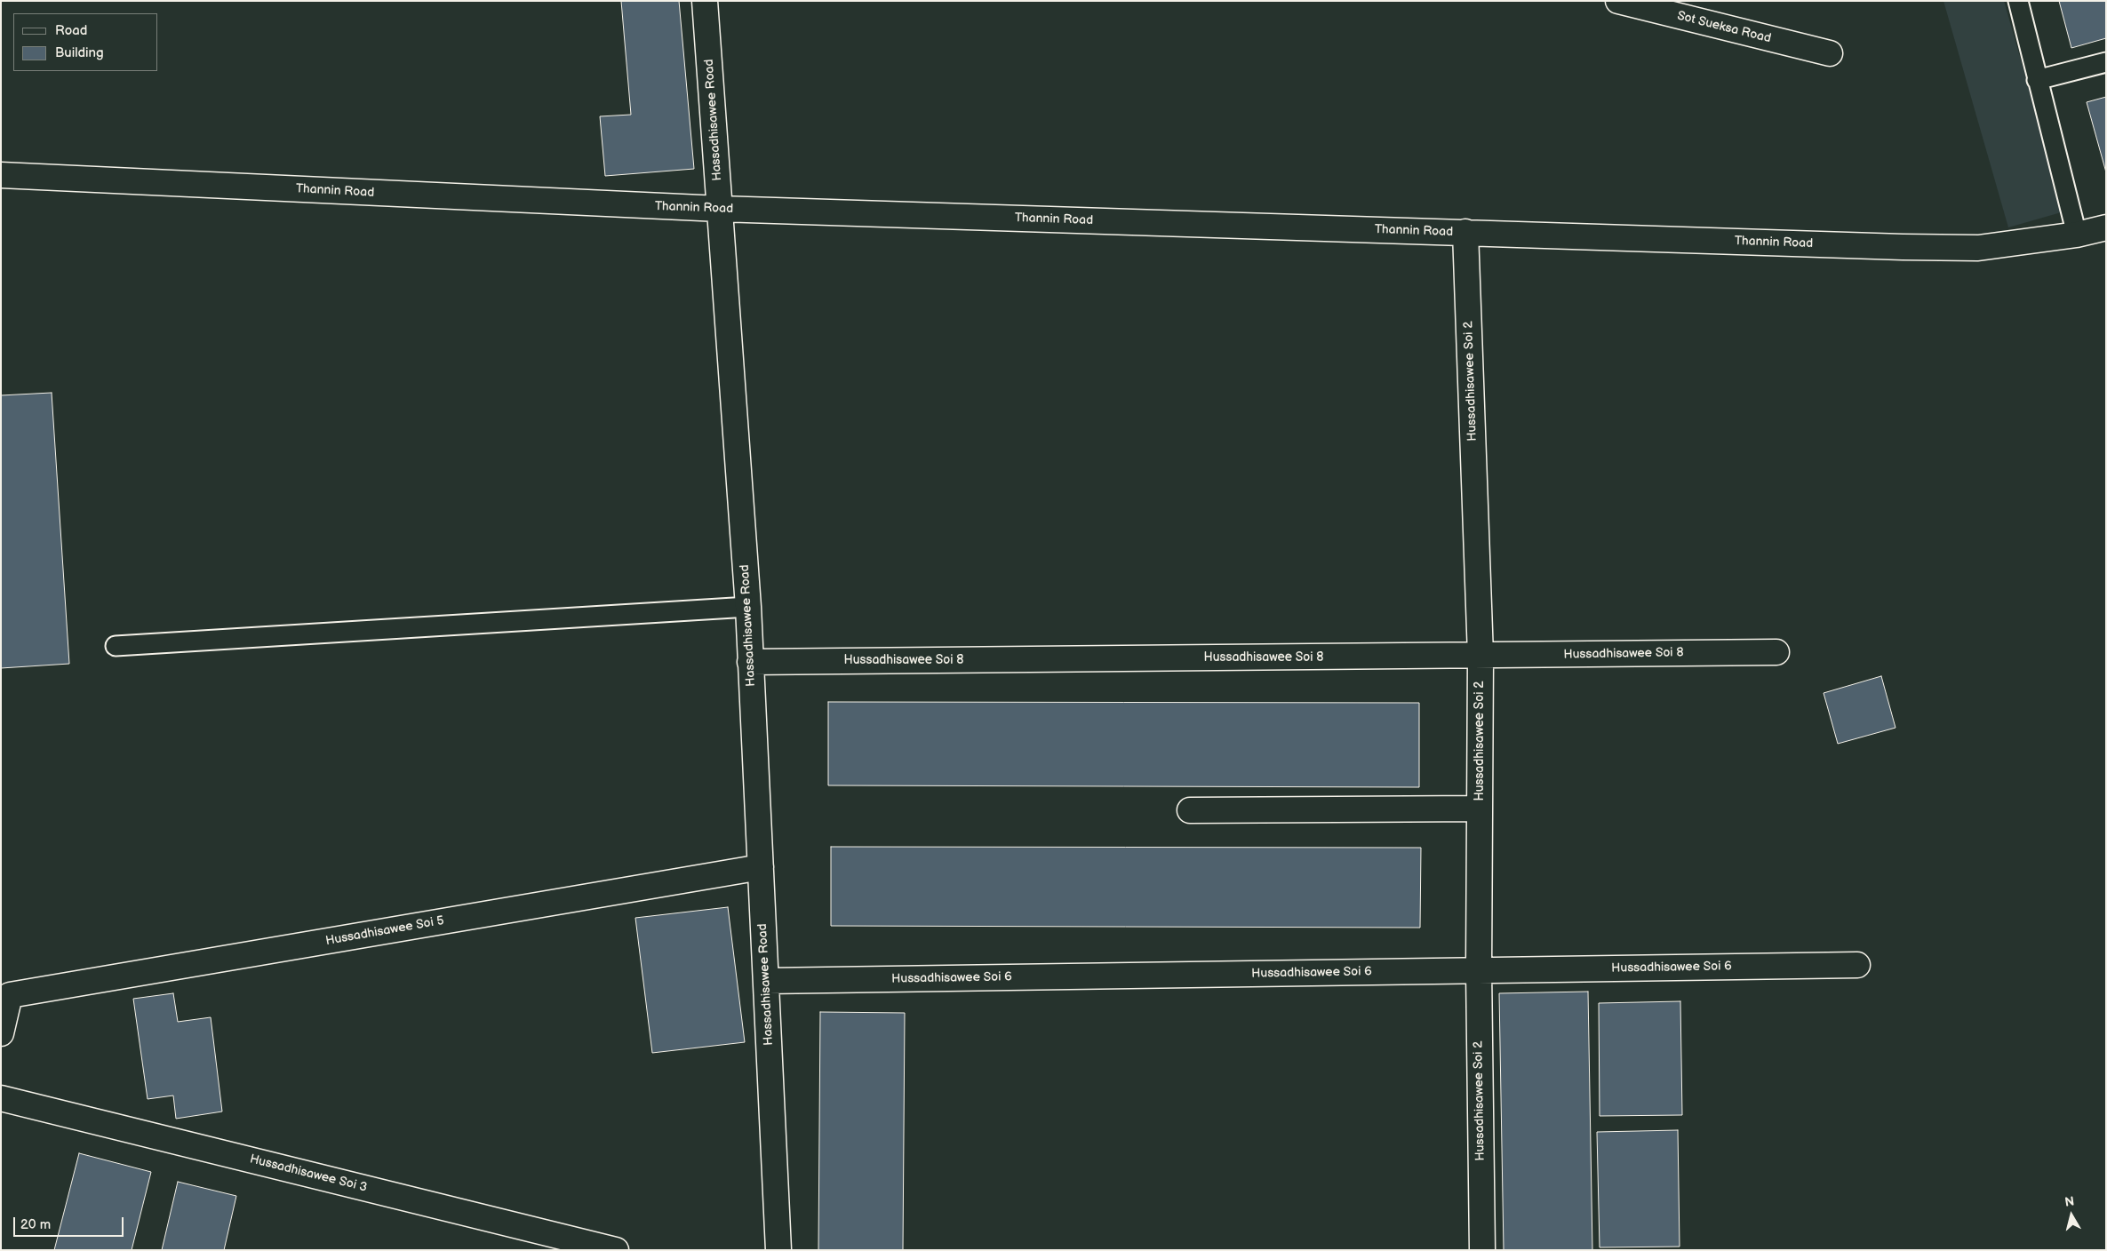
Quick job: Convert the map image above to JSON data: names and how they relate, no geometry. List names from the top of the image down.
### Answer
{
  "streets": {
    "street": [
      "Sot Sueksa Road",
      "Hassadhisawee Road",
      "Thannin Road",
      "Hussadhisawee Soi 2",
      "Hussadhisawee Soi 8",
      "Hussadhisawee Soi 5",
      "Hussadhisawee Soi 6",
      "Hussadhisawee Soi 3"
    ]
  },
  "crossings": [
    ["Hassadhisawee Road", "Thannin Road"],
    ["Hassadhisawee Road", "Hussadhisawee Soi 8"],
    ["Hassadhisawee Road", "Hussadhisawee Soi 5"],
    ["Hassadhisawee Road", "Hussadhisawee Soi 6"],
    ["Thannin Road", "Hussadhisawee Soi 2"],
    ["Hussadhisawee Soi 2", "Hussadhisawee Soi 8"],
    ["Hussadhisawee Soi 2", "Hussadhisawee Soi 6"]
  ],
  "legend": ["Road", "Building"],
  "scale_bar": "20 m",
  "north": "top"
}
